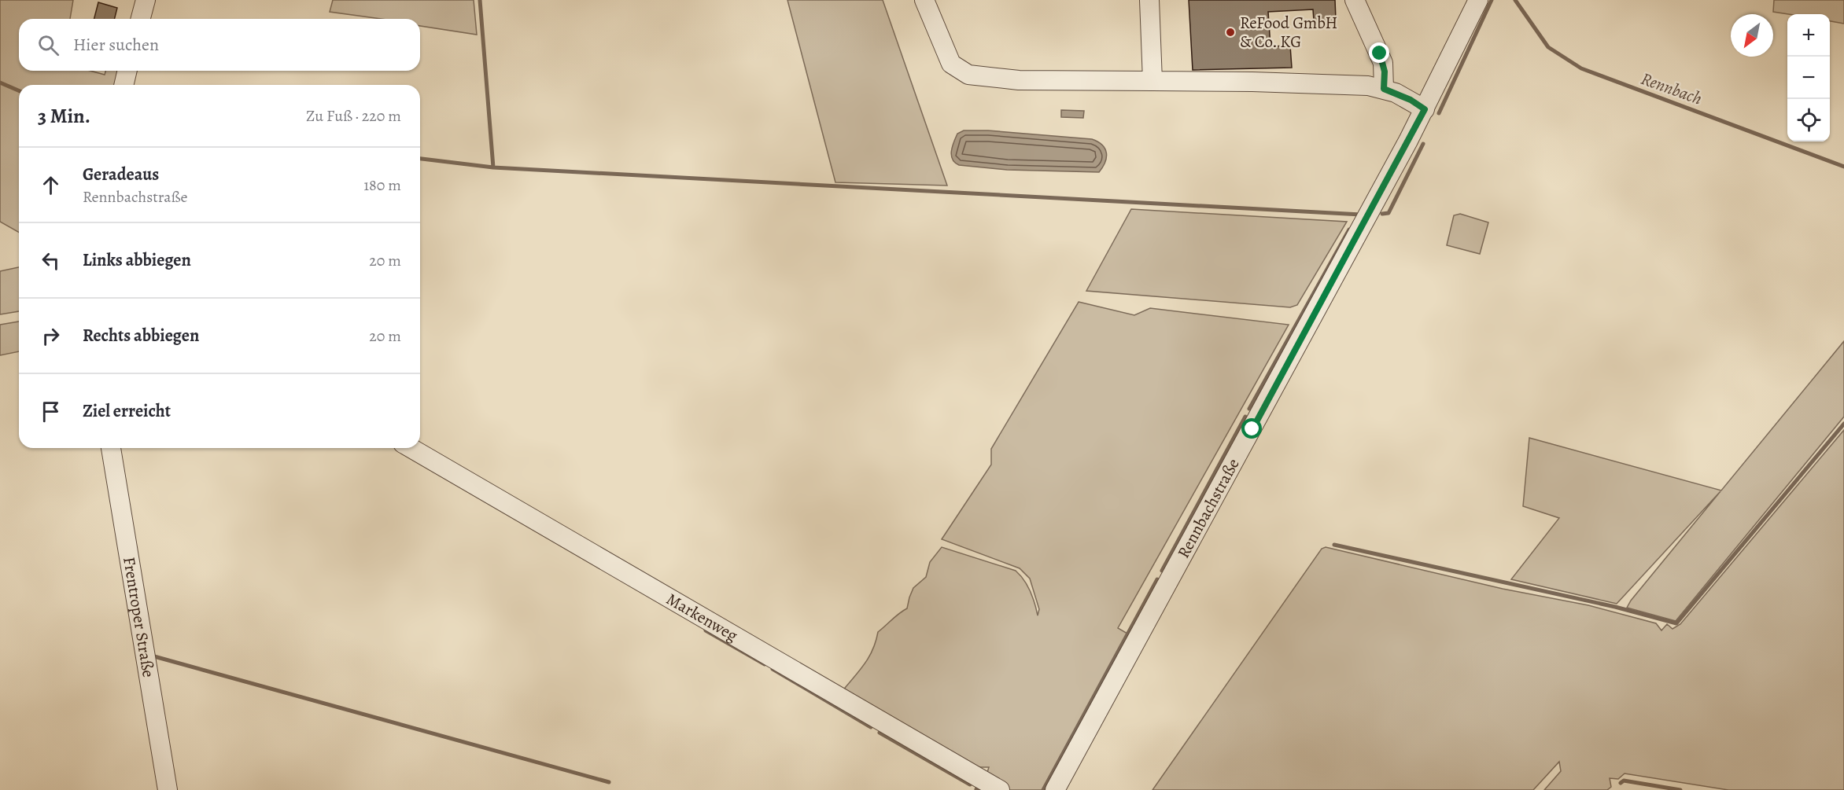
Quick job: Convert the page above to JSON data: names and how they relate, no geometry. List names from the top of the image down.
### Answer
{
  "streets": {
    "street": ["Rennbachstraße", "Markenweg", "Frentroper Straße"]
  },
  "water": ["Rennbach"],
  "places": ["ReFood GmbH & Co. KG"],
  "north": "bottom left",
  "page": {
    "map_buttons": ["+", "−"],
    "search": "Hier suchen",
    "heading": ["3 Min.", "Zu Fuß · 220 m"],
    "list": [
      ["Geradeaus", "Rennbachstraße", "180 m"],
      ["Links abbiegen", "20 m"],
      ["Rechts abbiegen", "20 m"],
      "Ziel erreicht"
    ]
  }
}
